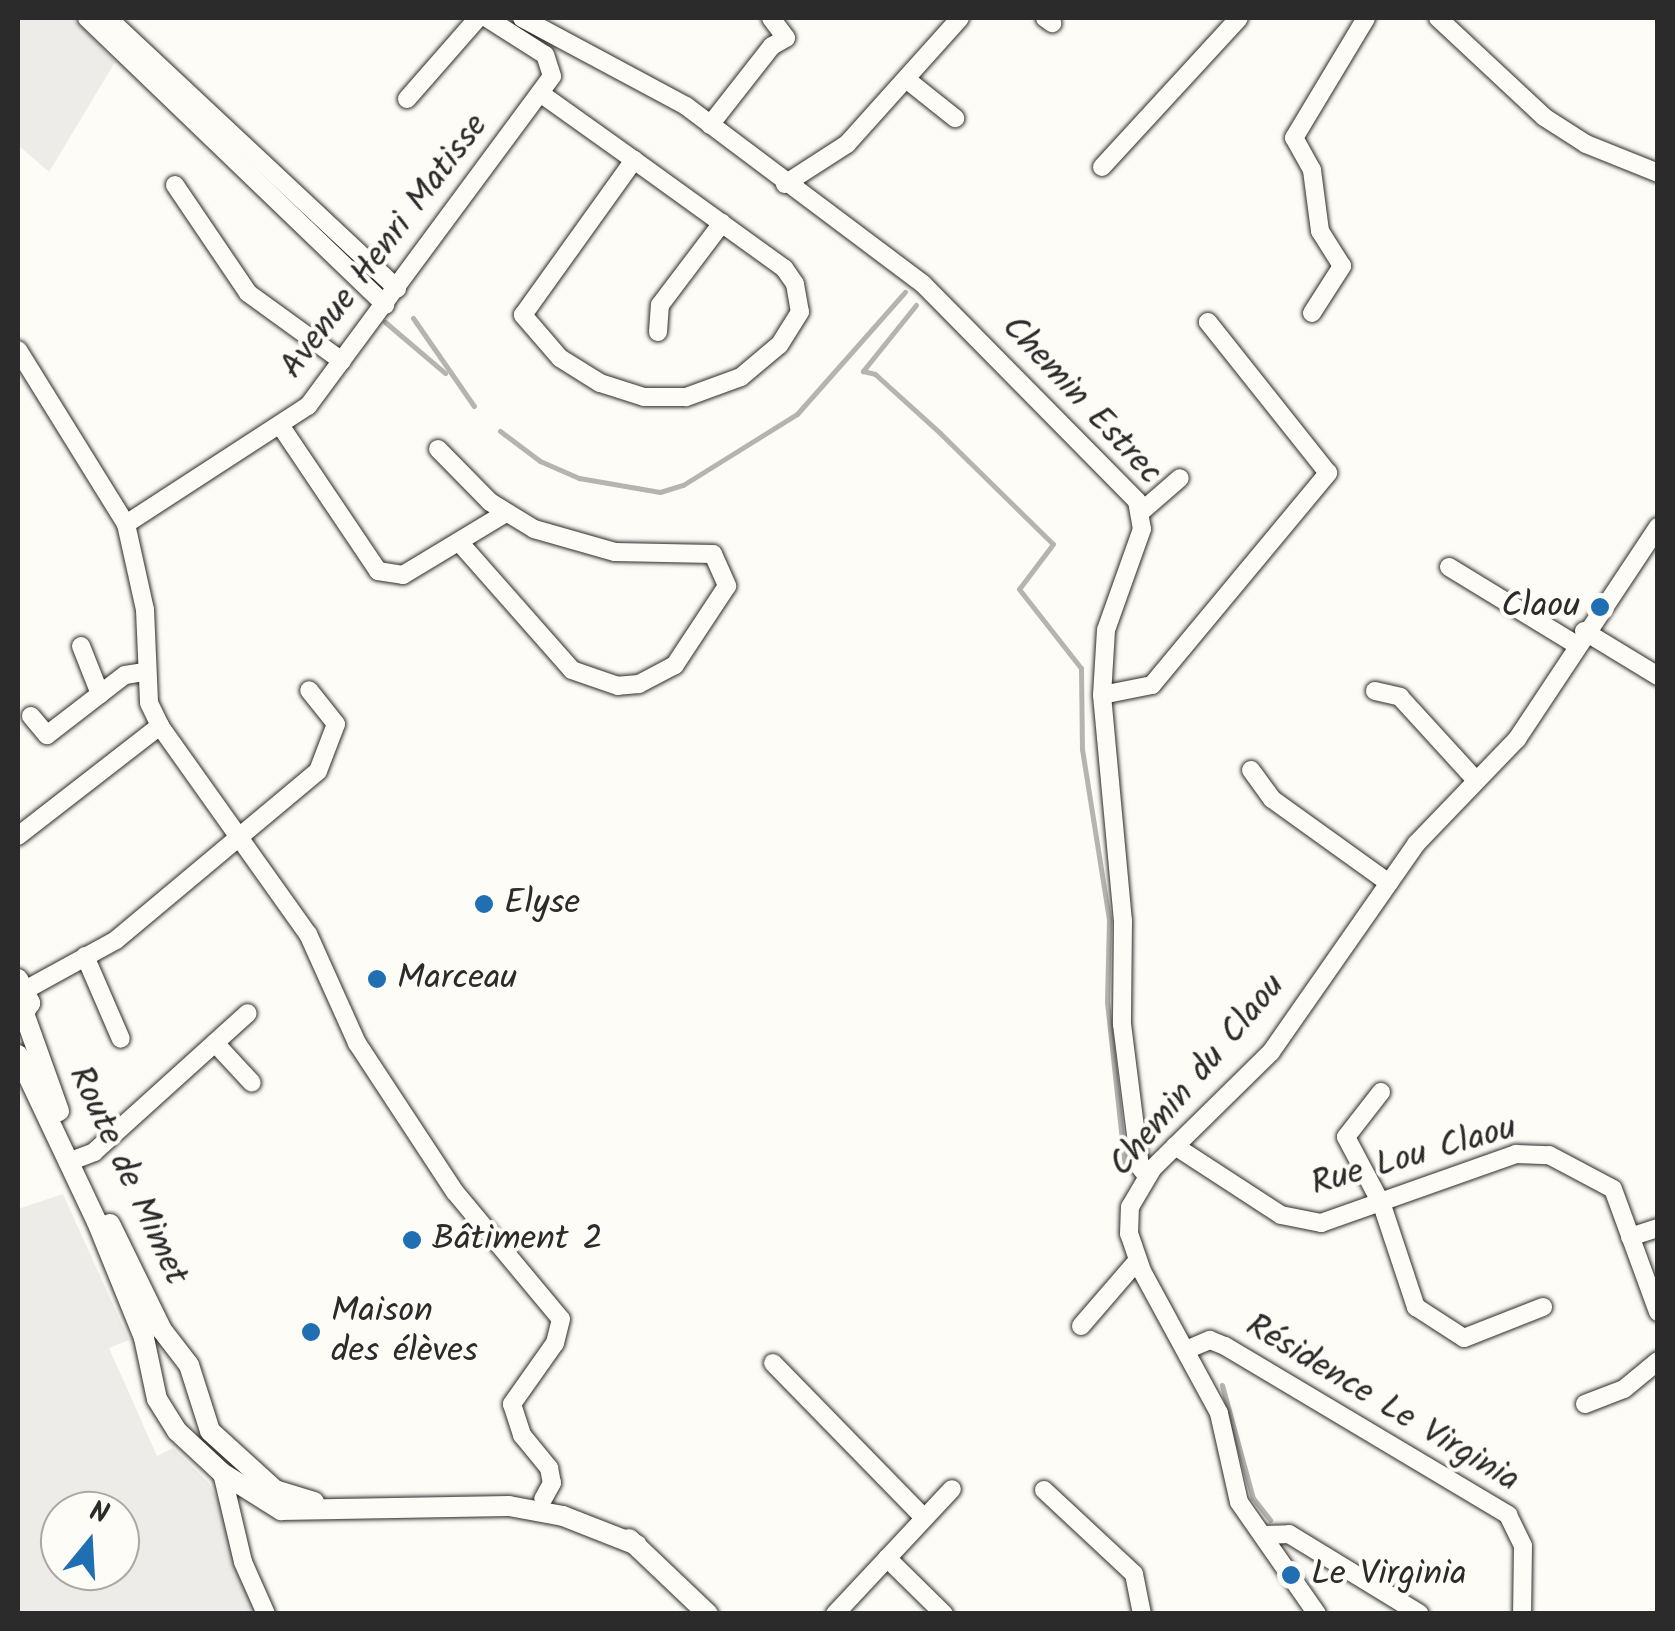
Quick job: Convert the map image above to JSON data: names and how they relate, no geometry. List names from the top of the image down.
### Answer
{
  "streets": {
    "street": [
      "Avenue Henri Matisse",
      "Chemin Estrec",
      "Chemin du Claou",
      "Rue Lou Claou",
      "Route de Mimet",
      "Résidence Le Virginia"
    ]
  },
  "crossings": [
    ["Chemin Estrec", "Chemin du Claou"],
    ["Chemin du Claou", "Rue Lou Claou"],
    ["Chemin du Claou", "Résidence Le Virginia"]
  ],
  "places": [
    "Claou",
    "Elyse",
    "Marceau",
    "Bâtiment 2",
    "Maison des élèves",
    "Le Virginia"
  ],
  "north": "top"
}
